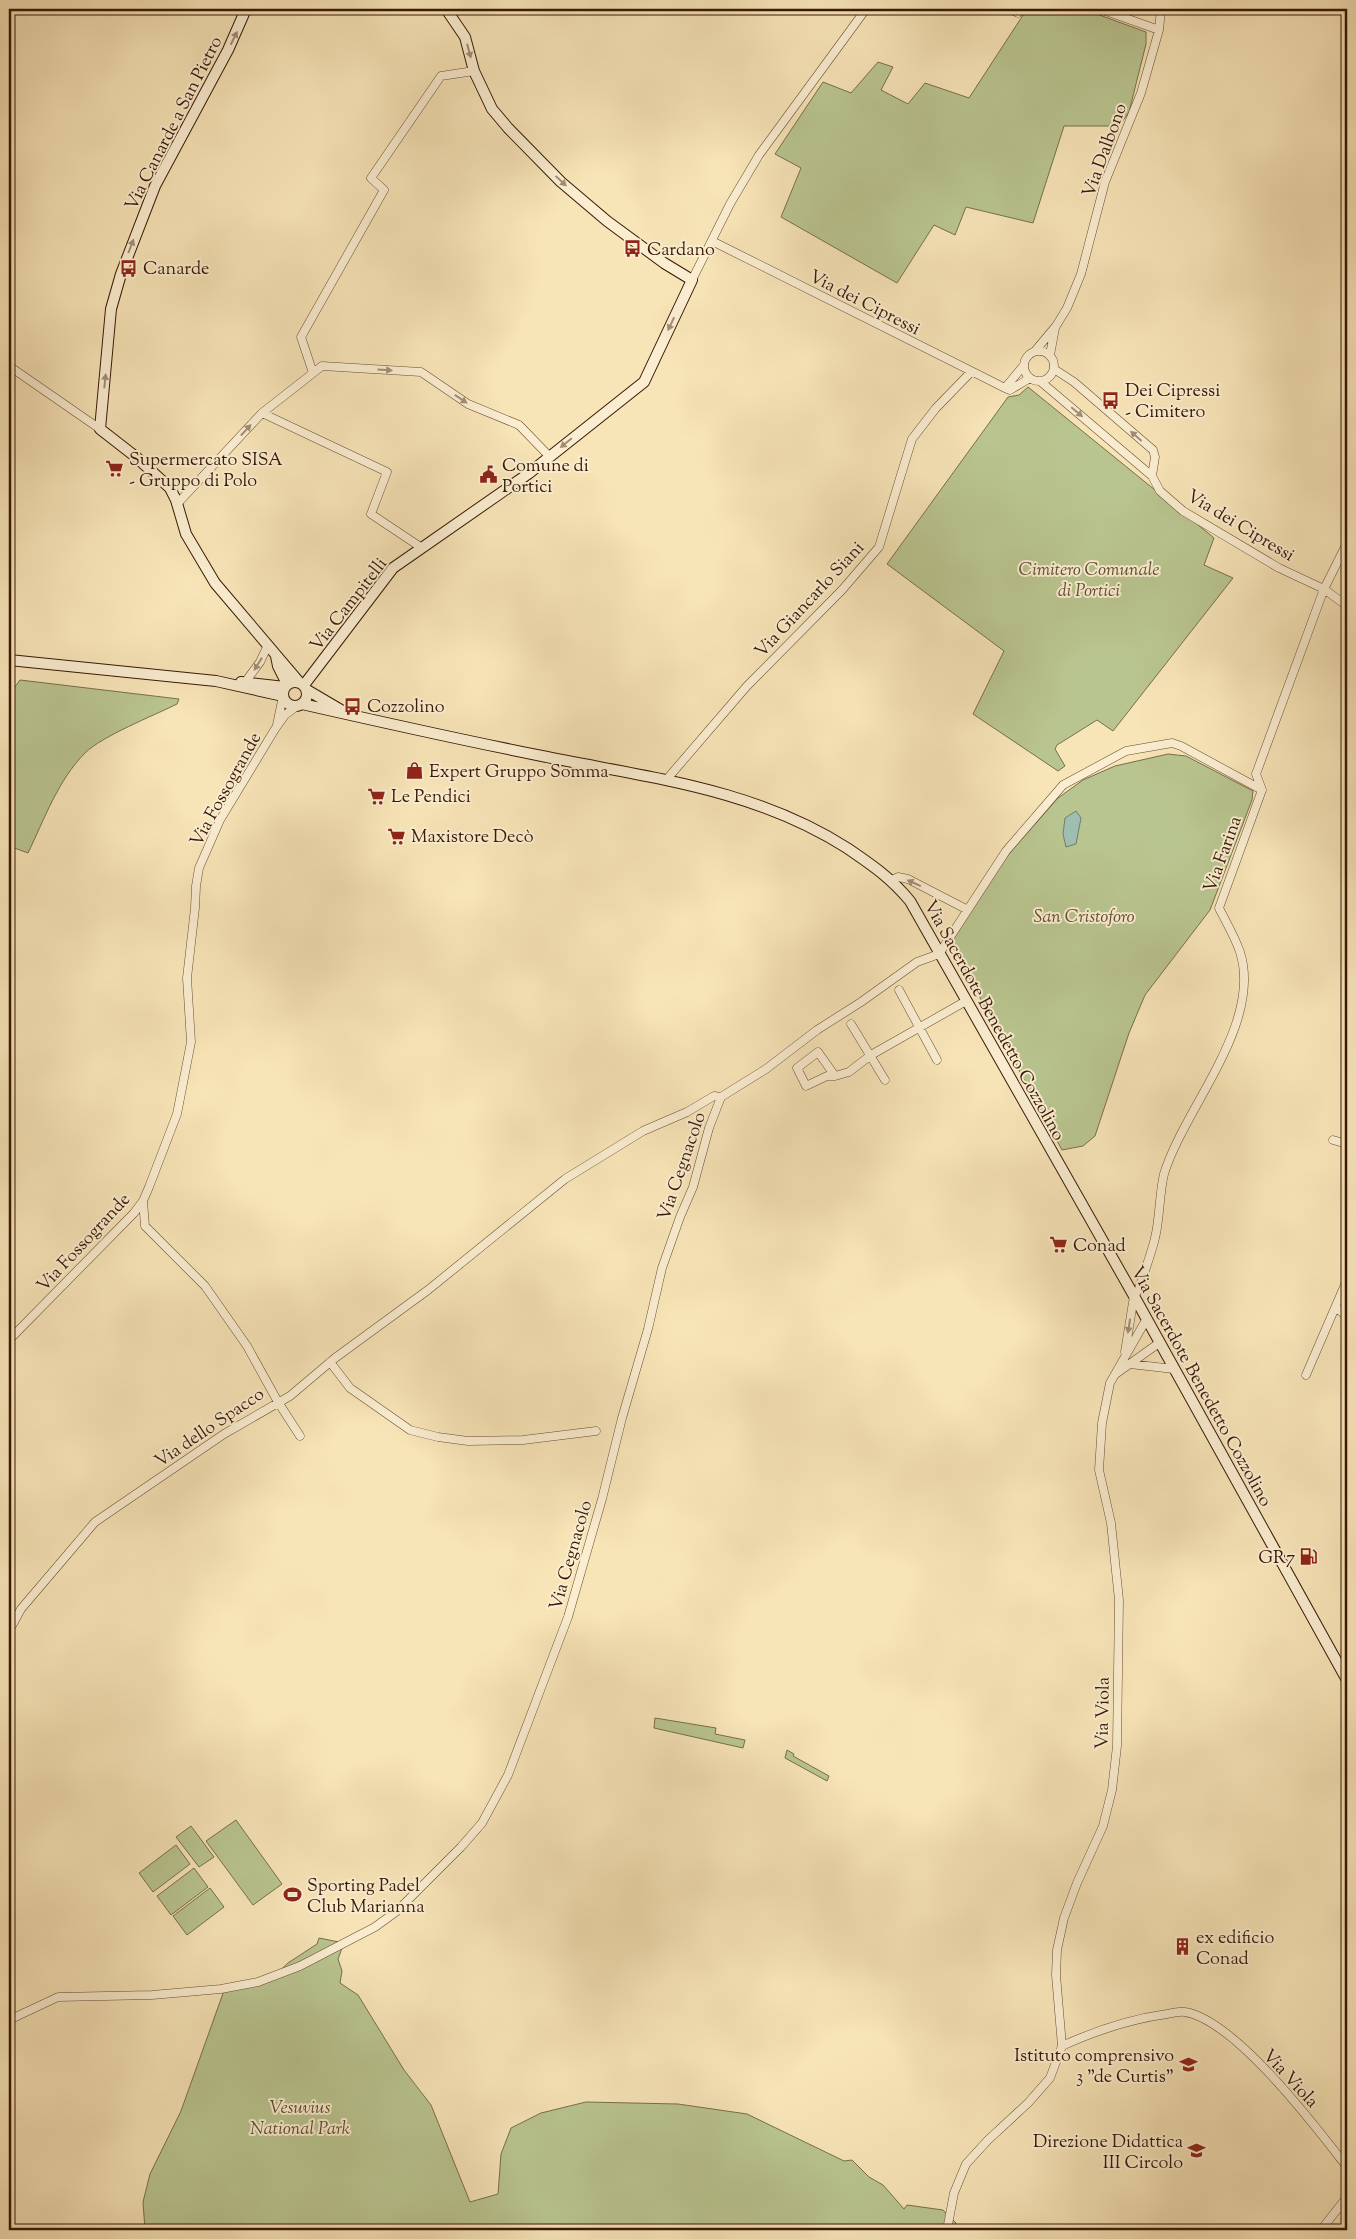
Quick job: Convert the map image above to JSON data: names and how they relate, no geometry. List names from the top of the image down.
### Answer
{
  "streets": {
    "street": [
      "Via Canarde a San Pietro",
      "Via Dalbono",
      "Via dei Cipressi",
      "Via Giancarlo Siani",
      "Via Campitelli",
      "Via Fossogrande",
      "Via Farina",
      "Via Sacerdote Benedetto Cozzolino",
      "Via Cegnacolo",
      "Via dello Spacco",
      "Via Viola"
    ]
  },
  "crossings": [
    ["Via Dalbono", "Via dei Cipressi"],
    ["Via dei Cipressi", "Via Giancarlo Siani"],
    ["Via dei Cipressi", "Via Farina"],
    ["Via Giancarlo Siani", "Via Sacerdote Benedetto Cozzolino"],
    ["Via Campitelli", "Via Sacerdote Benedetto Cozzolino"],
    ["Via Fossogrande", "Via dello Spacco"],
    ["Via Farina", "Via Sacerdote Benedetto Cozzolino"],
    ["Via Farina", "Via Viola"],
    ["Via Sacerdote Benedetto Cozzolino", "Via Cegnacolo"],
    ["Via Sacerdote Benedetto Cozzolino", "Via Viola"],
    ["Via Cegnacolo", "Via dello Spacco"]
  ],
  "one_way": ["Via Canarde a San Pietro", "Via Campitelli"],
  "parks": ["Cimitero Comunale di Portici", "San Cristoforo", "Vesuvius National Park"],
  "places": {
    "bus stop": [
      "Cardano",
      "Canarde",
      "Dei Cipressi - Cimitero",
      "Cozzolino"
    ],
    "supermarket": [
      "Supermercato SISA - Gruppo di Polo",
      "Le Pendici",
      "Maxistore Decò",
      "Conad"
    ],
    "public building": ["Comune di Portici"],
    "shop": ["Expert Gruppo Somma"],
    "fuel station": ["GR7"],
    "sports": ["Sporting Padel Club Marianna"],
    "building": ["ex edificio Conad"],
    "school or university": ["Istituto comprensivo 3 \"de Curtis\"", "Direzione Didattica III Circolo"]
  }
}
